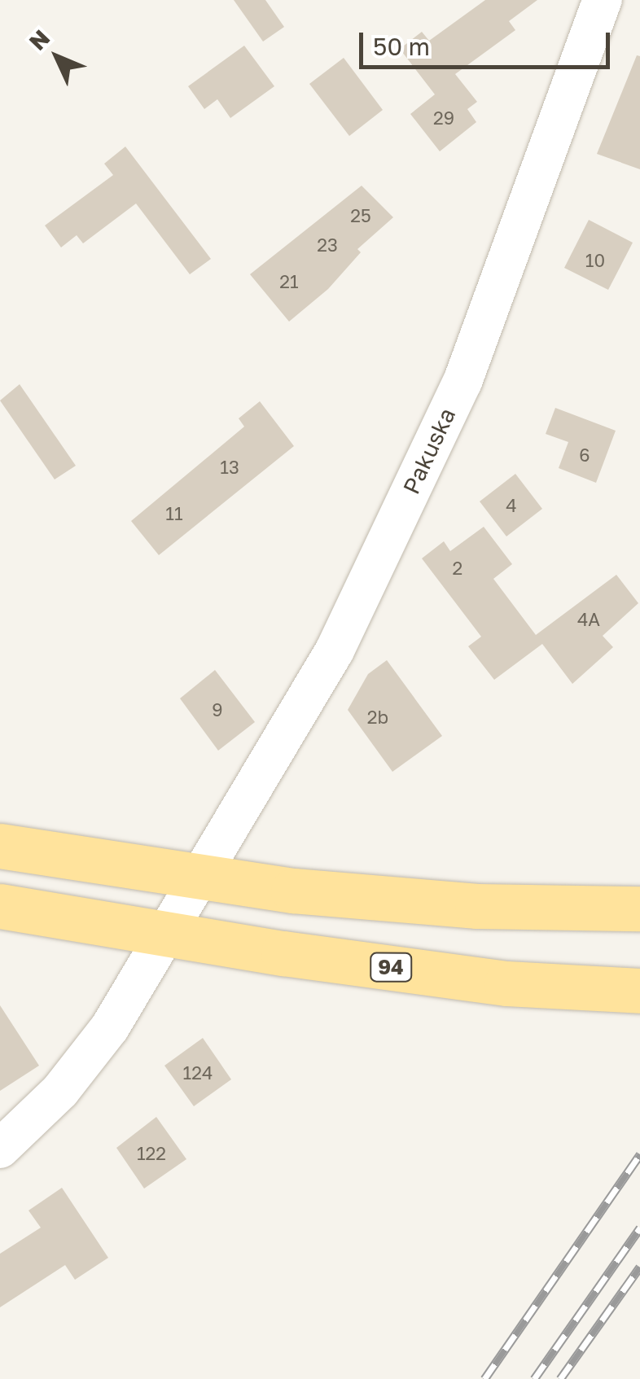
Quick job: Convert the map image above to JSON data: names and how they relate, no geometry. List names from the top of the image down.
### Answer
{
  "streets": {
    "main road": ["94"],
    "street": ["Pakuska"]
  },
  "crossings": [
    ["Pakuska", "94"]
  ],
  "house_numbers": [
    "29",
    "25",
    "23",
    "10",
    "21",
    "6",
    "13",
    "4",
    "11",
    "2",
    "4A",
    "9",
    "2b",
    "124",
    "122"
  ],
  "scale_bar": "50 m",
  "north": "top left"
}
